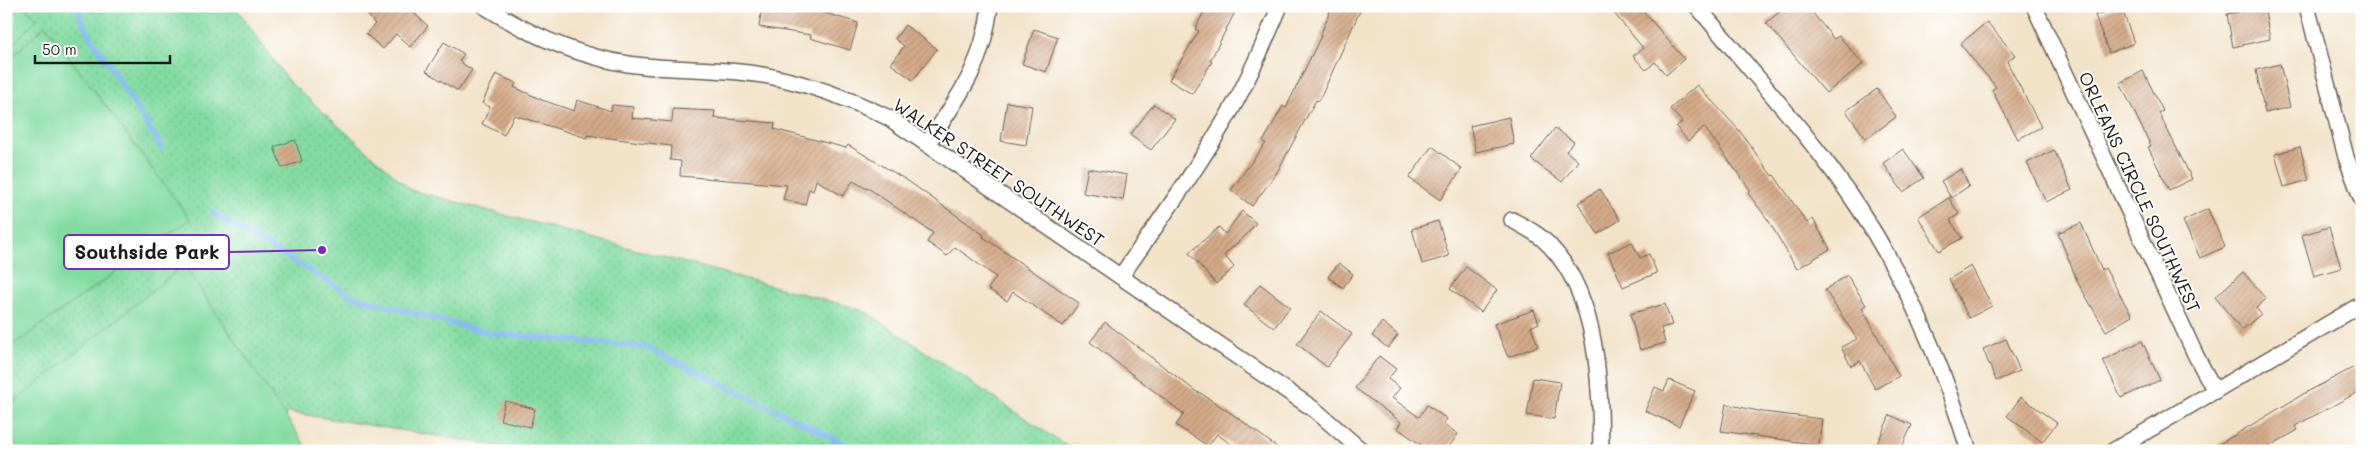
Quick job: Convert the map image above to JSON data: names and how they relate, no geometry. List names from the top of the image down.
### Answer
{
  "streets": {
    "street": ["WALKER STREET SOUTHWEST", "ORLEANS CIRCLE SOUTHWEST"]
  },
  "places": ["Southside Park"],
  "scale_bar": "50 m"
}
